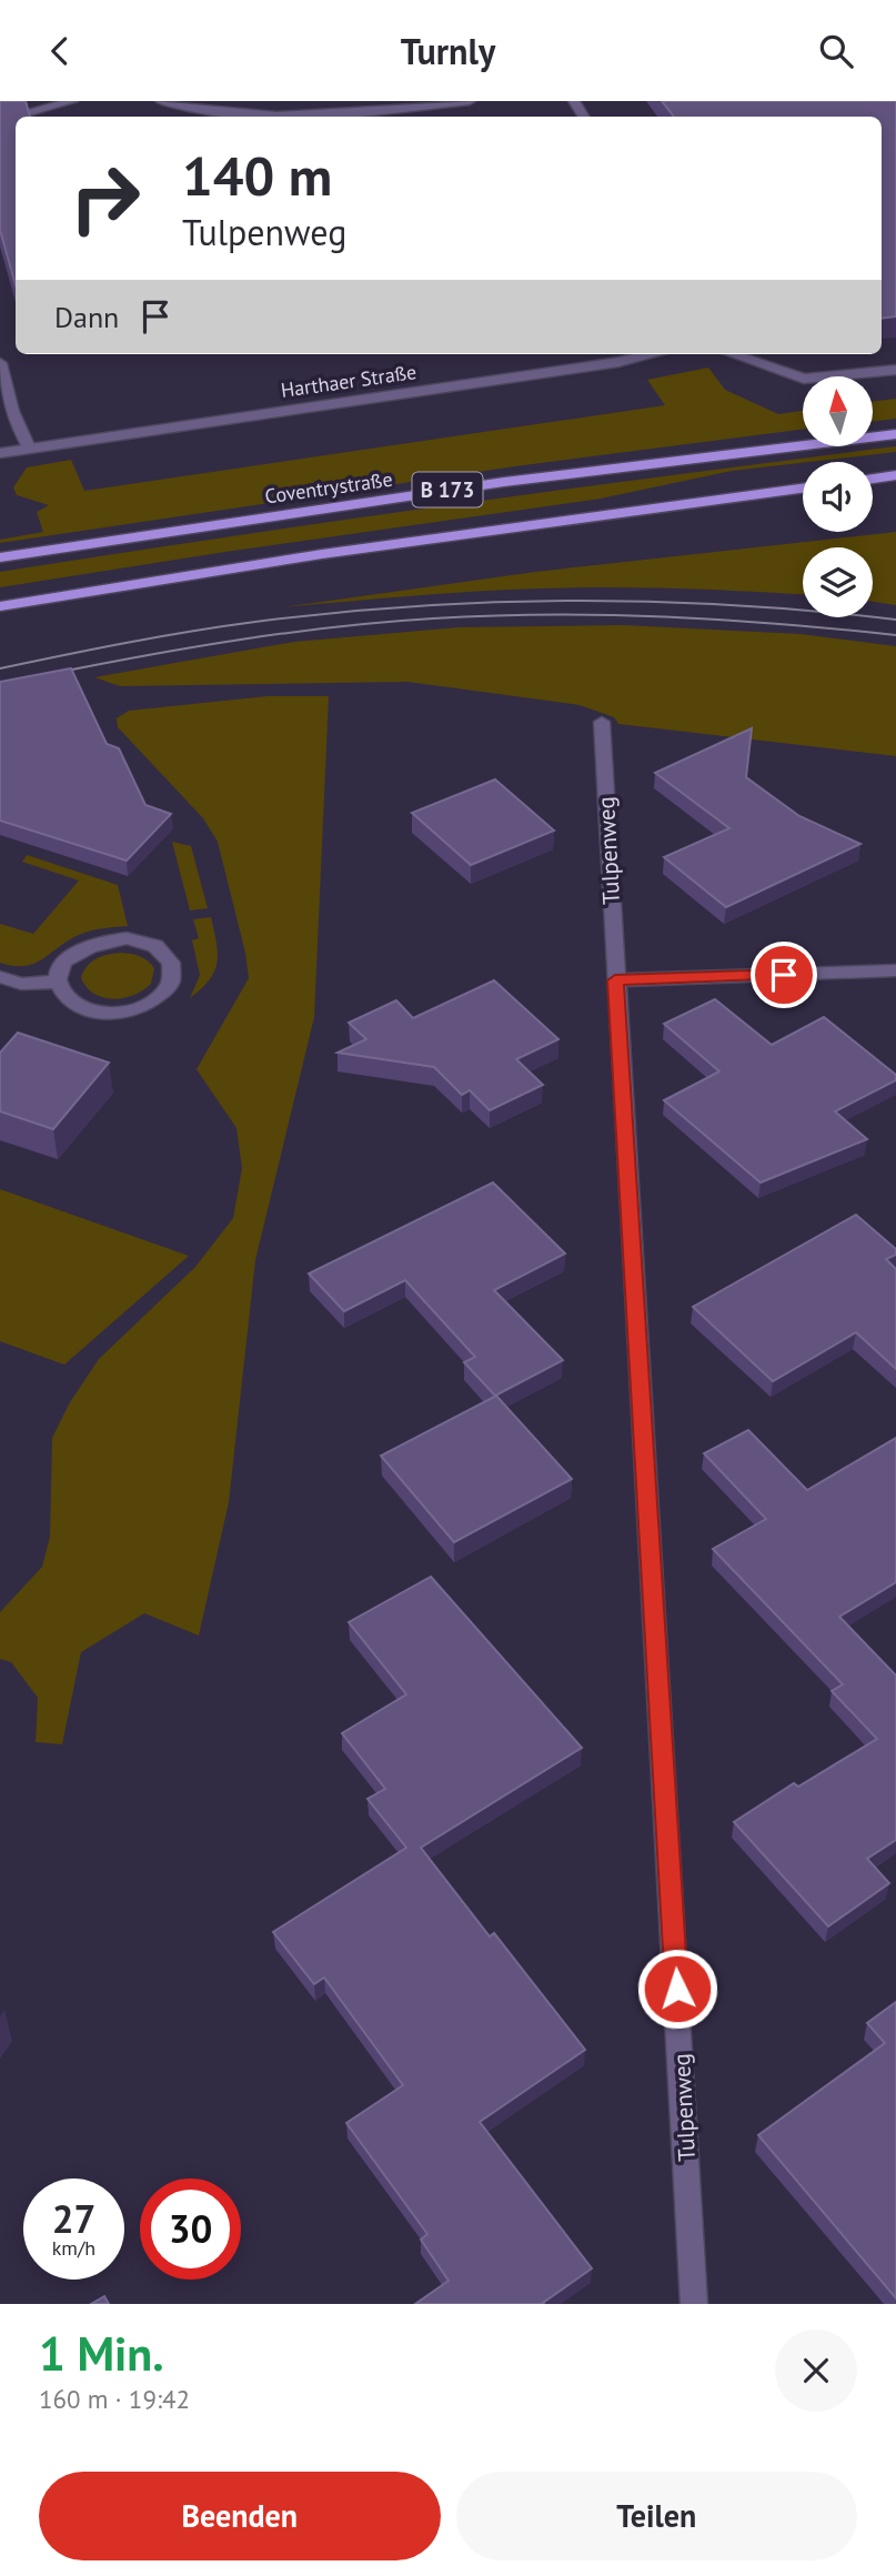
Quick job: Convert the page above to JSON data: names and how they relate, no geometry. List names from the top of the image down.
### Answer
{
  "streets": {
    "main road": ["Coventrystraße", "B 173"],
    "street": ["Harthaer Straße", "Tulpenweg"]
  },
  "north": "top",
  "page": {
    "header": "Turnly",
    "turn": ["140 m", "Tulpenweg"],
    "then": "Dann",
    "speed": "27 km/h",
    "limit": "30",
    "heading": ["1 Min.", "160 m · 19:42"],
    "buttons": ["Beenden", "Teilen"]
  }
}
